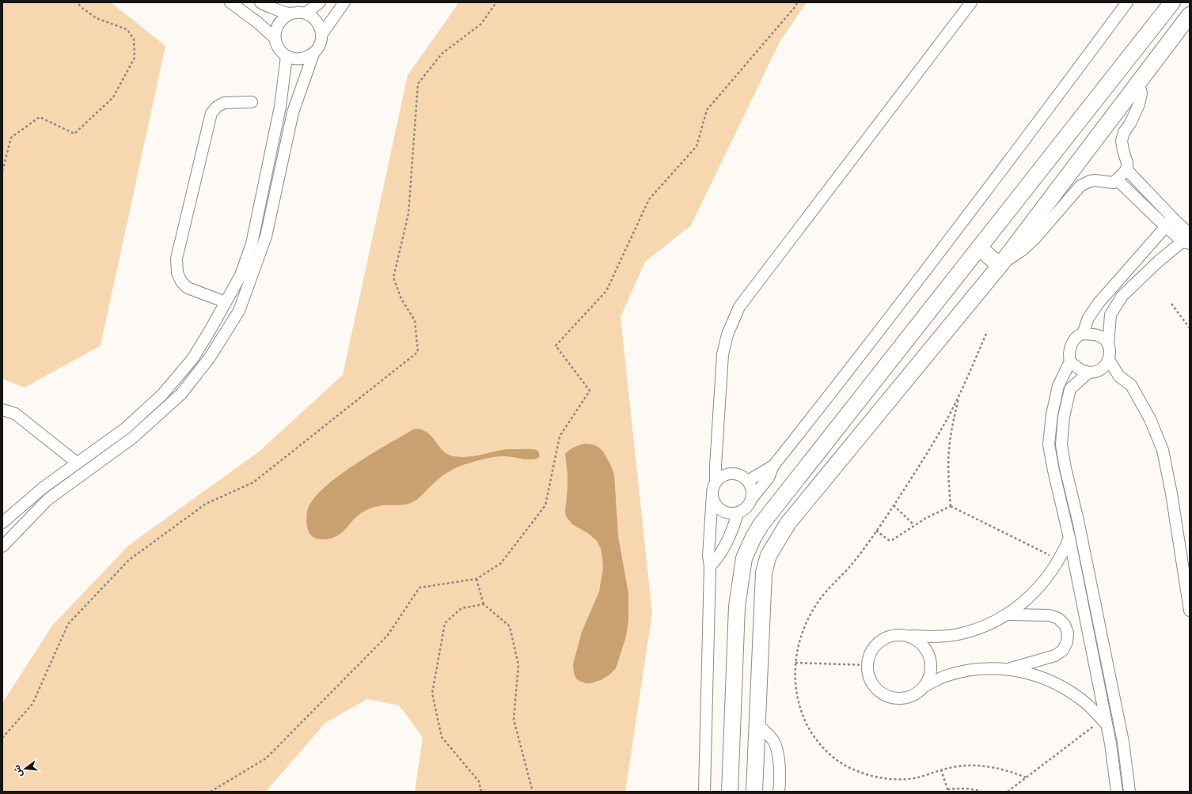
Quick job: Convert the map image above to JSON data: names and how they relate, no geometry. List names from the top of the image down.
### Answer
{
  "north": "left"
}
